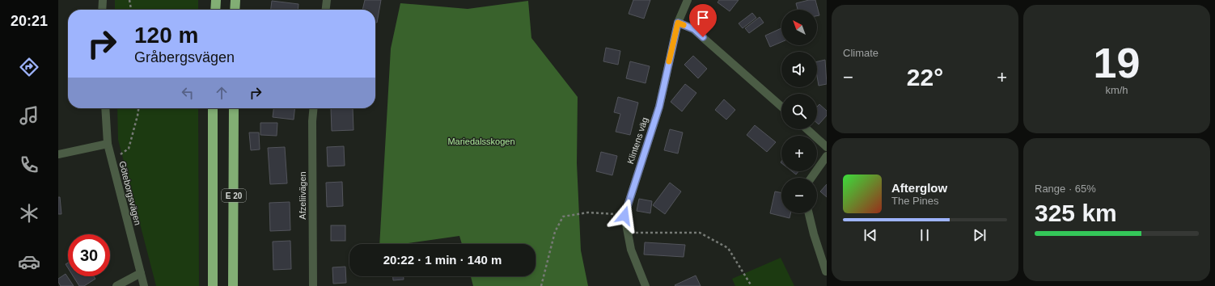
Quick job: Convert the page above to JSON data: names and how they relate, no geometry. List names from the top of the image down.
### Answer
{
  "streets": {
    "highway": ["E 20"],
    "street": ["Klintens väg", "Göteborgsvägen", "Afzeliivägen"]
  },
  "parks": ["Mariedalsskogen"],
  "north": "top left",
  "page": {
    "tabs": "20:21",
    "tile": [
      "Climate",
      ["19", "km/h"],
      ["Range · 65%", "325 km"]
    ],
    "map_buttons": ["+", "−"],
    "turn": ["120 m", "Gråbergsvägen"],
    "heat": ["−", "22°", "+"],
    "song": ["Afterglow", "The Pines"],
    "limit": "30",
    "trip": "20:22 · 1 min · 140 m"
  }
}
